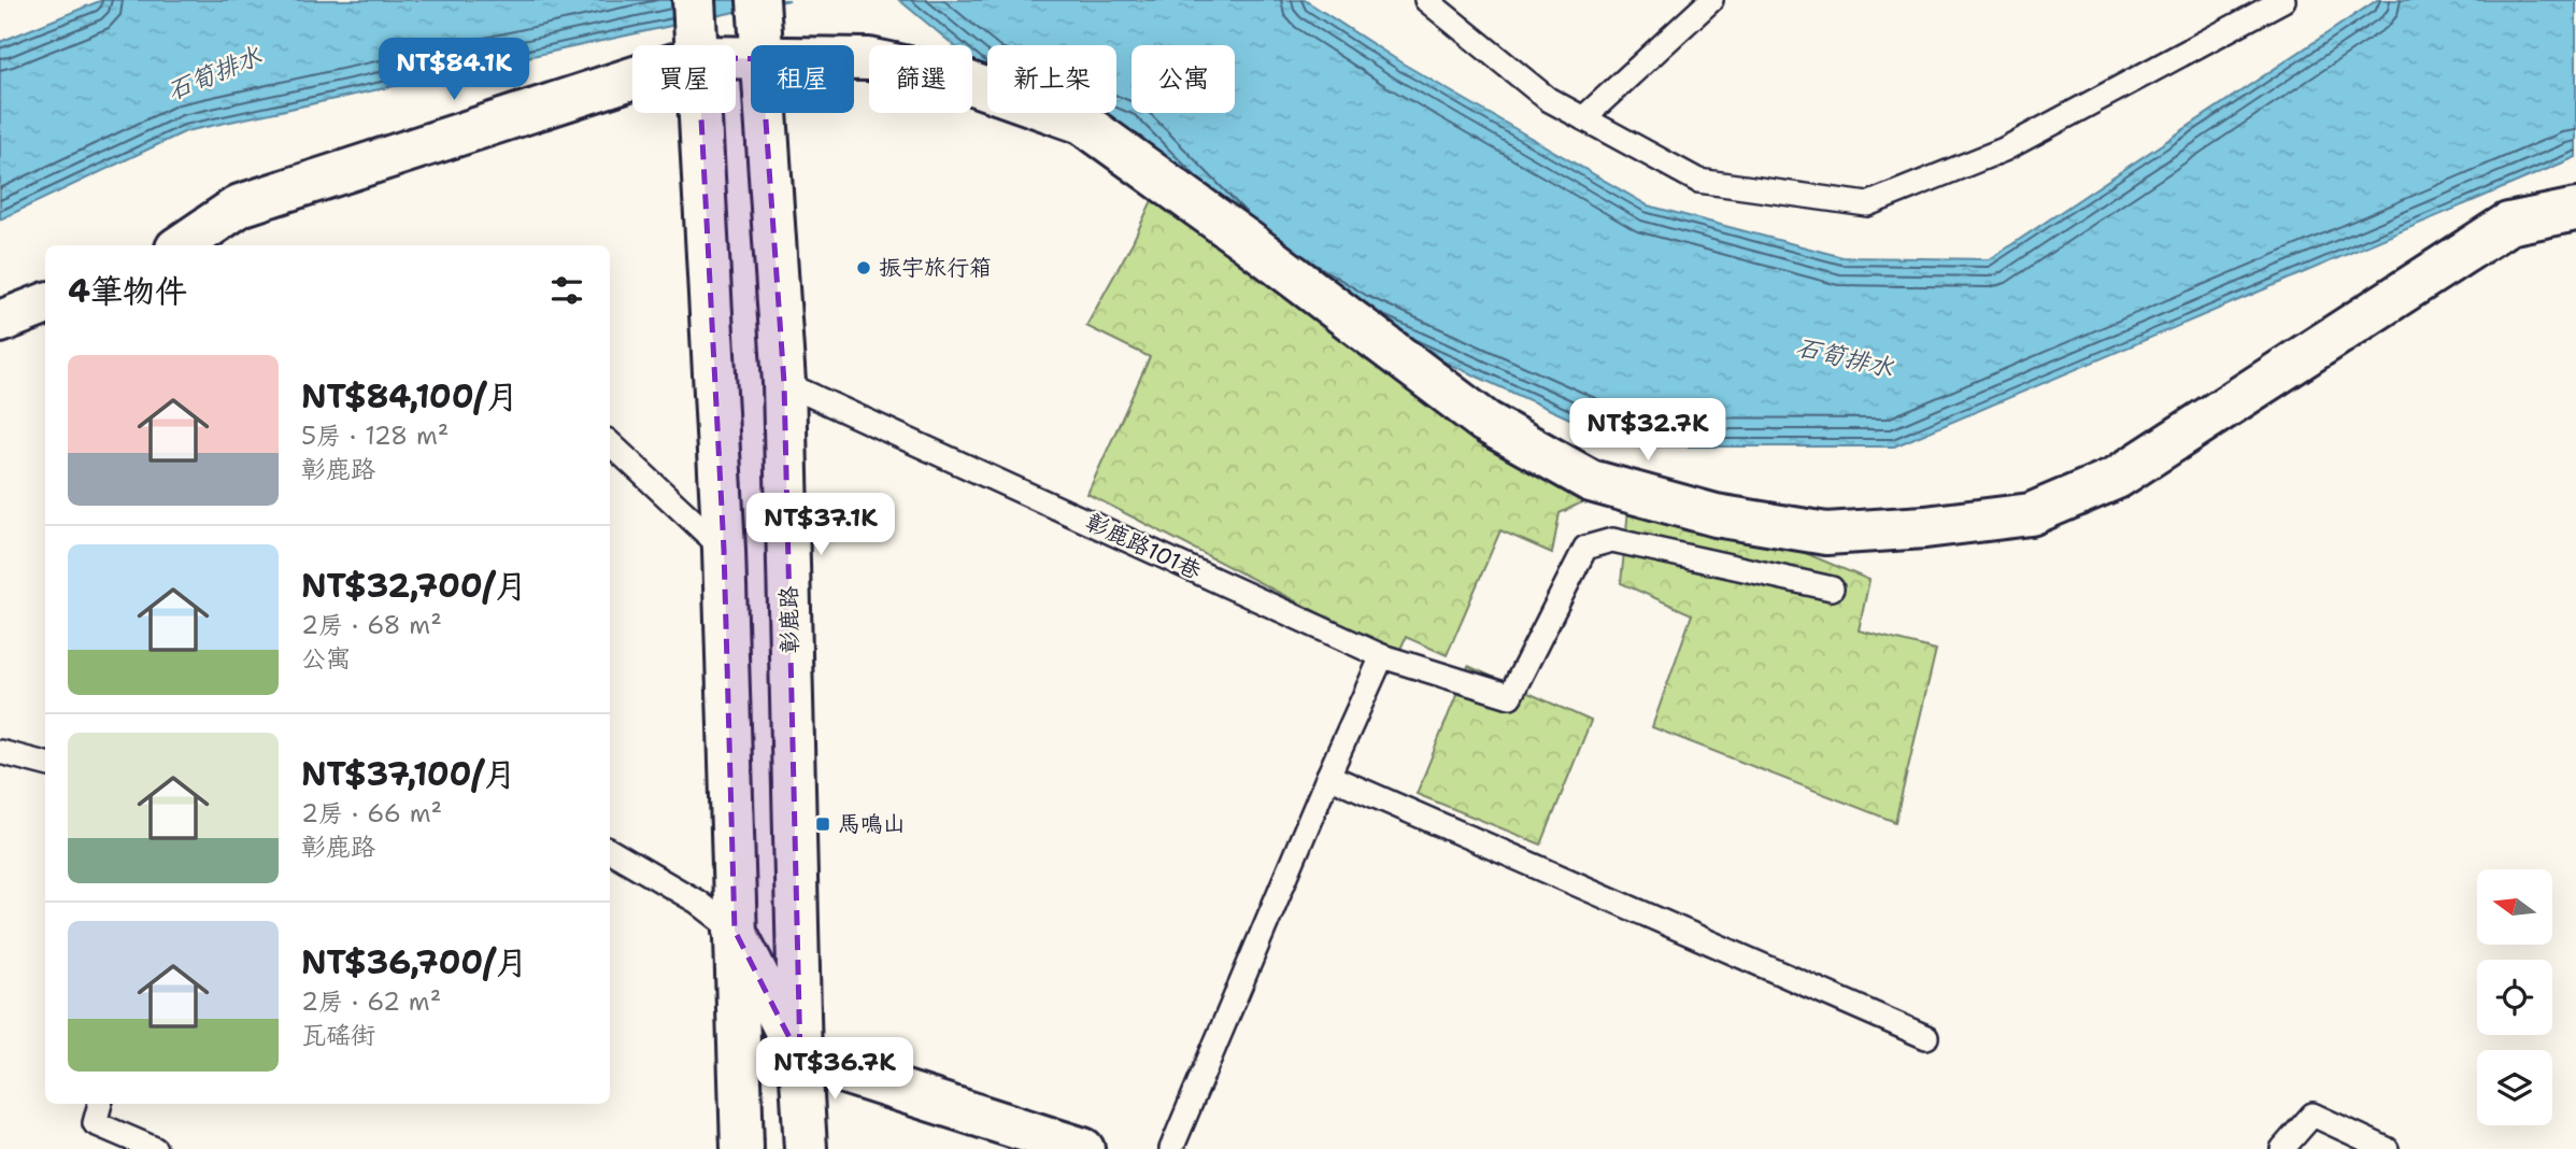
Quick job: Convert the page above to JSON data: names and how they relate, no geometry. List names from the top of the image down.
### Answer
{
  "streets": {
    "street": ["彰鹿路"],
    "lane": ["彰鹿路101巷"]
  },
  "crossings": [
    ["彰鹿路101巷", "彰鹿路"]
  ],
  "water": ["石筍排水"],
  "places": {
    "other": ["振宇旅行箱"],
    "transit": ["馬鳴山"]
  },
  "north": "left",
  "page": {
    "price": [
      "NT$84.1K",
      "NT$32.7K",
      "NT$37.1K",
      "NT$36.7K"
    ],
    "chip": [
      "買屋",
      "租屋",
      "篩選",
      "新上架",
      "公寓"
    ],
    "heading": "4筆物件",
    "list": [
      {
        "name": "NT$84,100/月",
        "note": "5房 · 128 m² · 彰鹿路"
      },
      {
        "name": "NT$32,700/月",
        "note": "2房 · 68 m² · 公寓"
      },
      {
        "name": "NT$37,100/月",
        "note": "2房 · 66 m² · 彰鹿路"
      },
      {
        "name": "NT$36,700/月",
        "note": "2房 · 62 m² · 瓦磘街"
      }
    ]
  }
}
